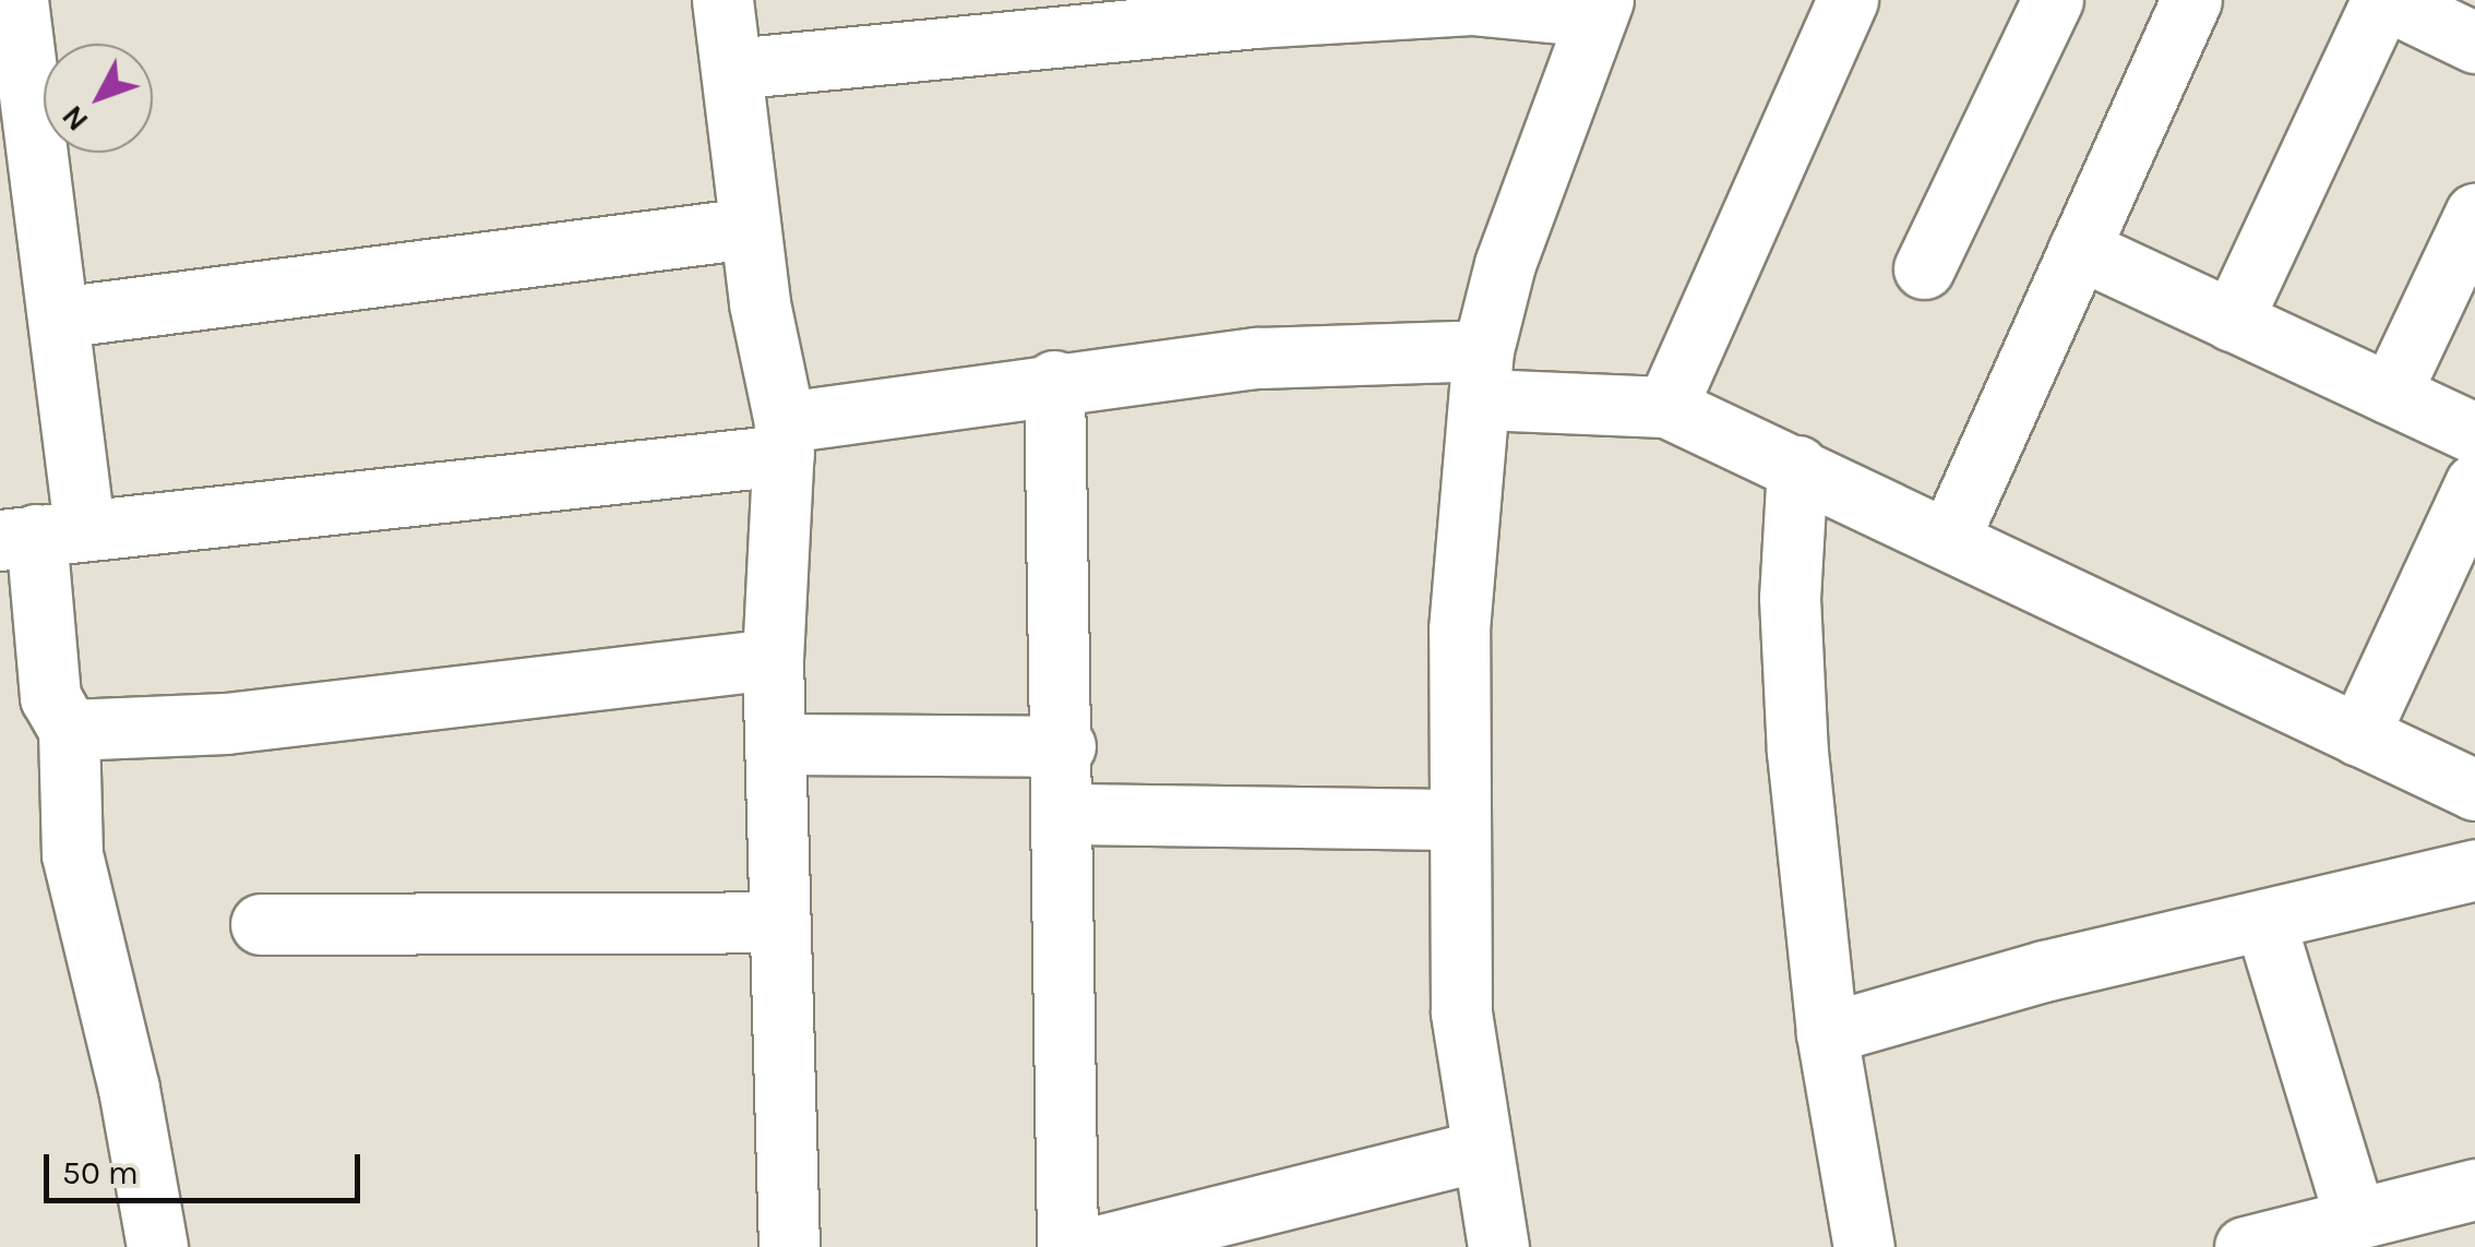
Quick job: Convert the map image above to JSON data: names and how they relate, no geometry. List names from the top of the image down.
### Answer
{
  "scale_bar": "50 m",
  "north": "bottom left"
}
